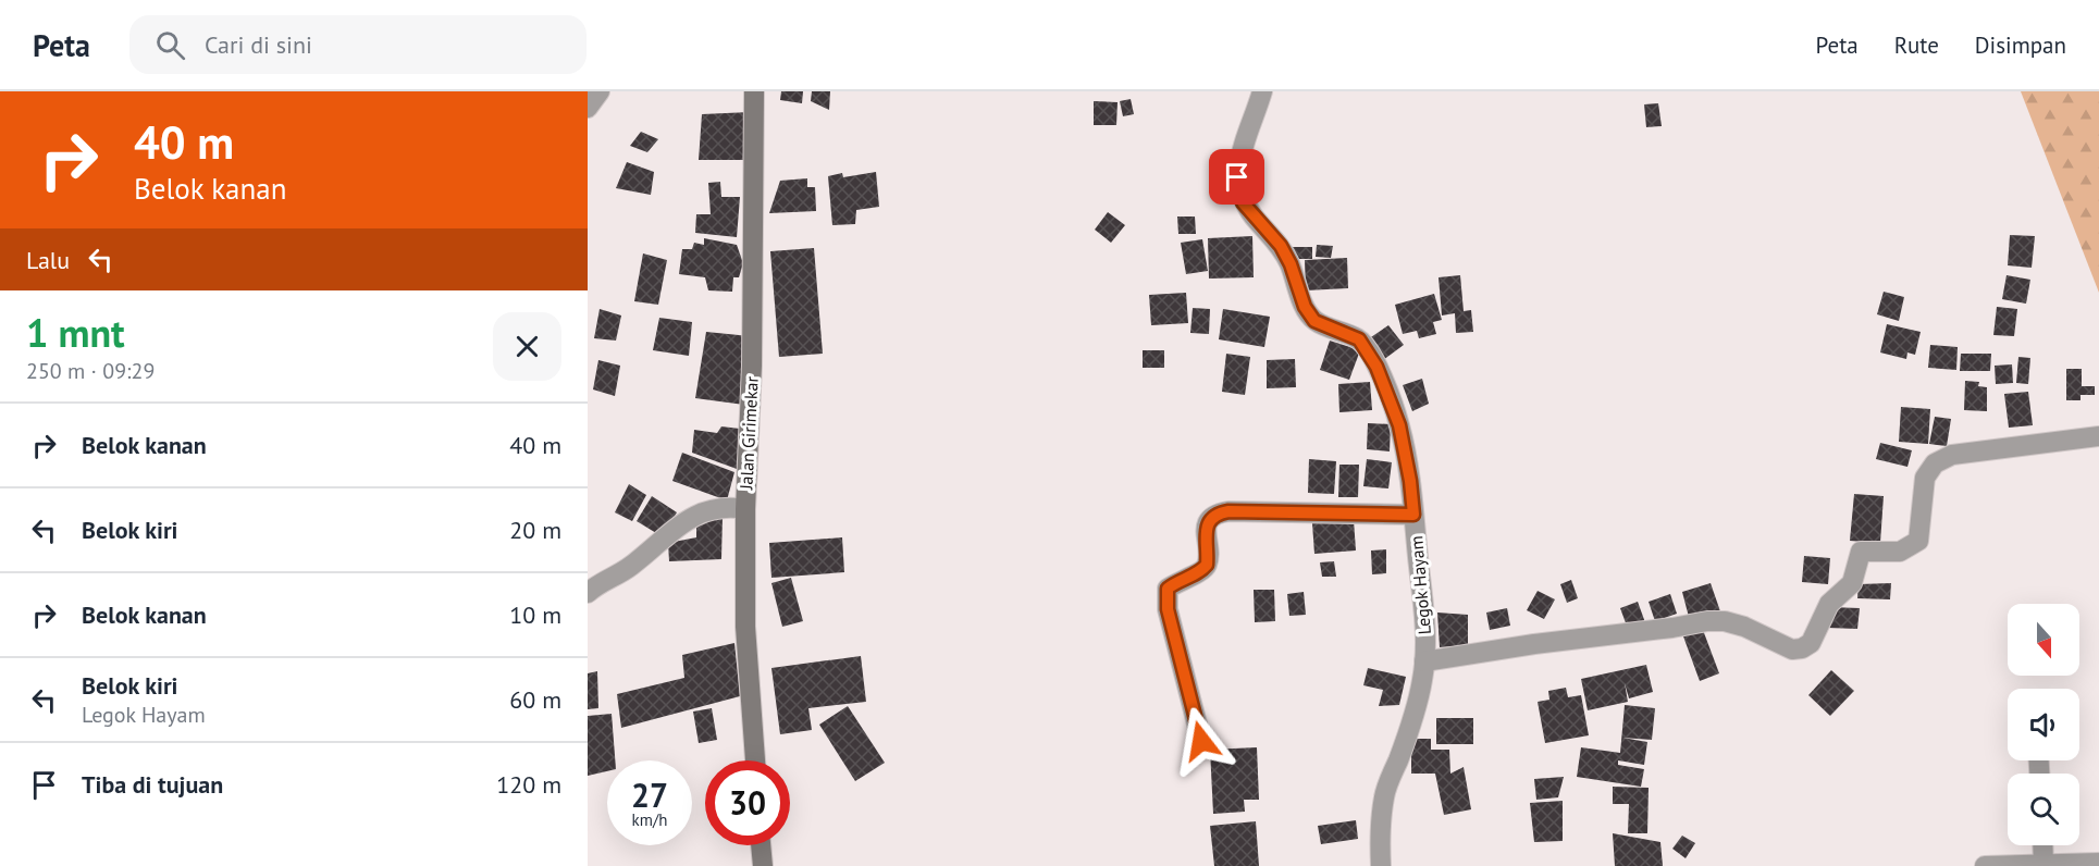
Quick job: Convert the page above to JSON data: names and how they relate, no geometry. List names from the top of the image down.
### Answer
{
  "streets": {
    "street": ["Jalan Girimekar", "Legok Hayam"]
  },
  "north": "bottom",
  "page": {
    "header": "Peta",
    "search": "Cari di sini",
    "nav": ["Peta", "Rute", "Disimpan"],
    "turn": ["40 m", "Belok kanan"],
    "then": "Lalu",
    "heading": ["1 mnt", "250 m · 09:29"],
    "list": [
      {
        "name": "Belok kanan",
        "value": "40 m"
      },
      {
        "name": "Belok kiri",
        "value": "20 m"
      },
      {
        "name": "Belok kanan",
        "value": "10 m"
      },
      {
        "name": "Belok kiri",
        "note": "Legok Hayam",
        "value": "60 m"
      },
      {
        "name": "Tiba di tujuan",
        "value": "120 m"
      }
    ],
    "speed": "27 km/h",
    "limit": "30"
  }
}
